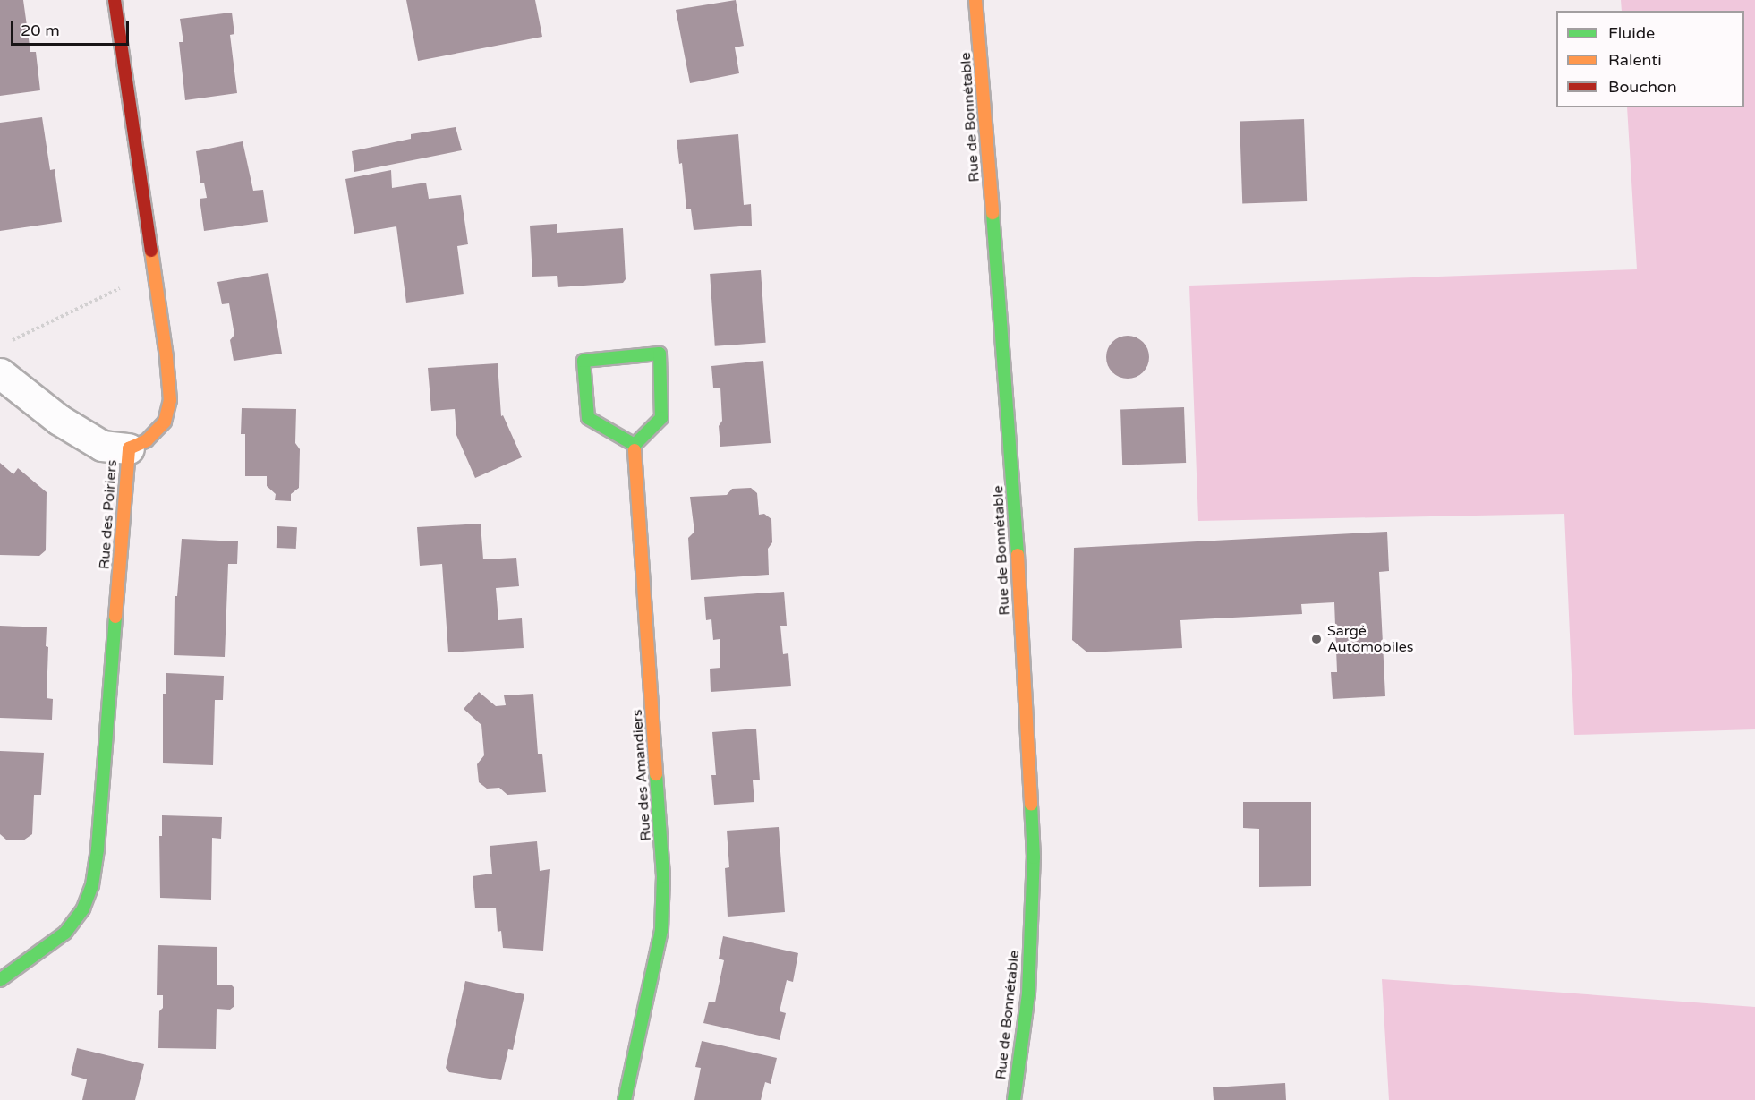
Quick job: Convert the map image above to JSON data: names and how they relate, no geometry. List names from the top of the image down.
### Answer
{
  "streets": {
    "street": ["Rue de Bonnétable", "Rue des Poiriers", "Rue des Amandiers"]
  },
  "places": ["Sargé Automobiles"],
  "legend": ["Fluide", "Ralenti", "Bouchon"],
  "scale_bar": "20 m"
}
